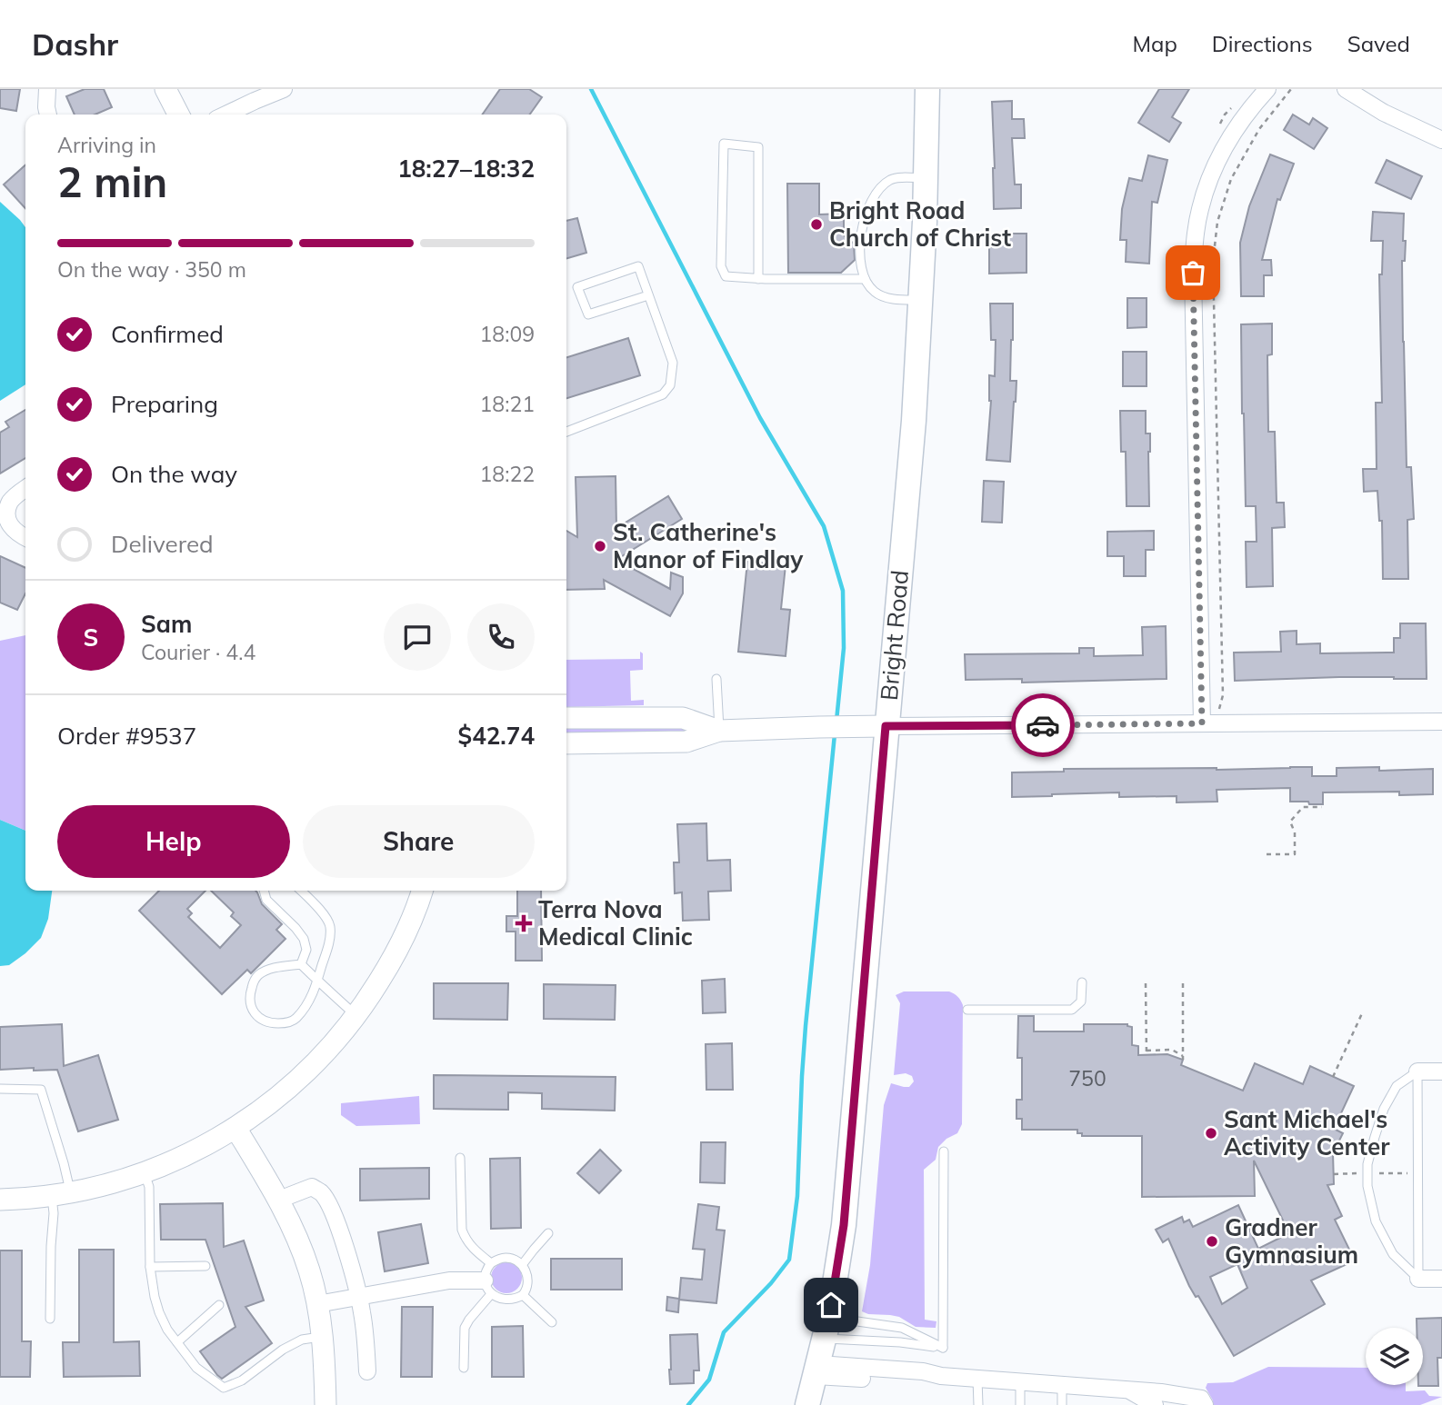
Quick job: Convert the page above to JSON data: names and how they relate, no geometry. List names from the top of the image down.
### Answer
{
  "streets": {
    "main road": ["Bright Road"]
  },
  "places": {
    "other": [
      "Bright Road Church of Christ",
      "St. Catherine's Manor of Findlay",
      "Sant Michael's Activity Center",
      "Gradner Gymnasium"
    ],
    "health": ["Terra Nova Medical Clinic"]
  },
  "house_numbers": ["750"],
  "page": {
    "header": "Dashr",
    "nav": ["Map", "Directions", "Saved"],
    "heading": ["2 min", "Arriving in", "18:27–18:32"],
    "panel": [
      "Sam",
      "Courier · 4.4",
      "Order #9537",
      "$42.74"
    ],
    "bar": "On the way · 350 m",
    "list": [
      ["Confirmed", "18:09"],
      ["Preparing", "18:21"],
      ["On the way", "18:22"],
      "Delivered"
    ],
    "round": "S",
    "buttons": ["Help", "Share"]
  }
}
